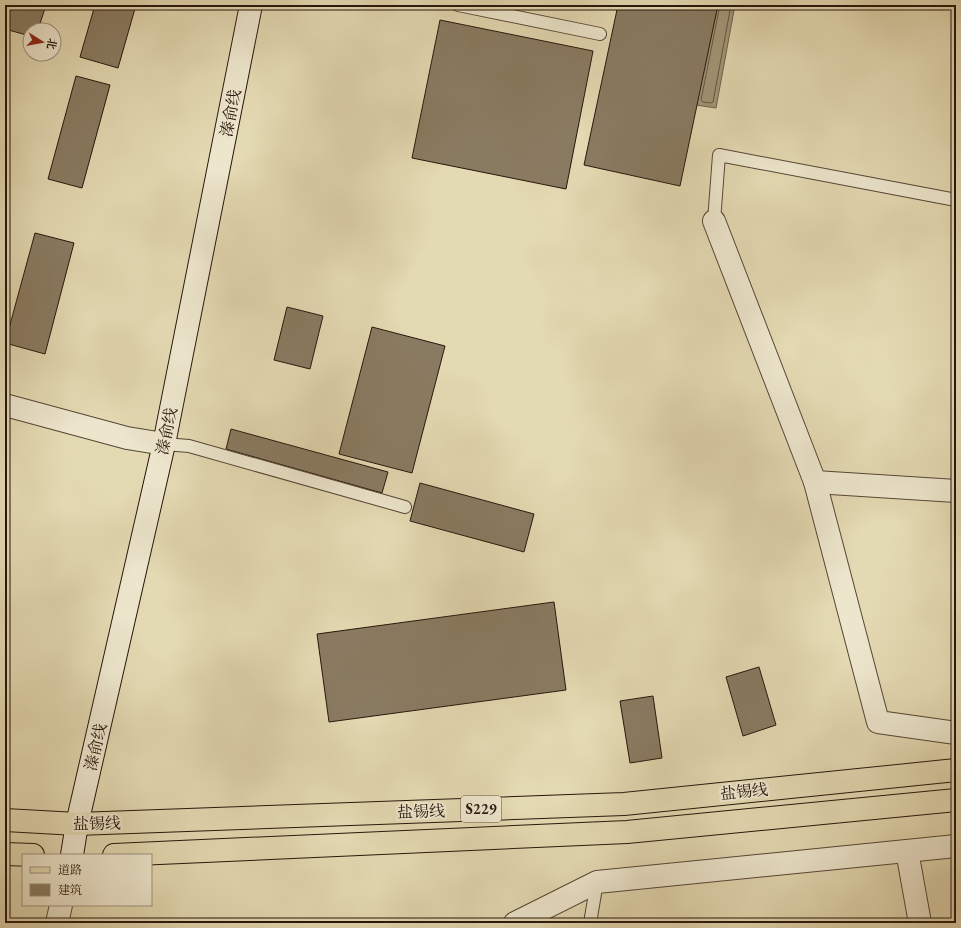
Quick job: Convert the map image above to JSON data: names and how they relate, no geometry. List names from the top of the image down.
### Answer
{
  "streets": {
    "main road": ["盐锡线", "S229"],
    "street": ["溱俞线"]
  },
  "crossings": [
    ["溱俞线", "盐锡线"]
  ],
  "legend": ["道路", "建筑"],
  "north": "right"
}
